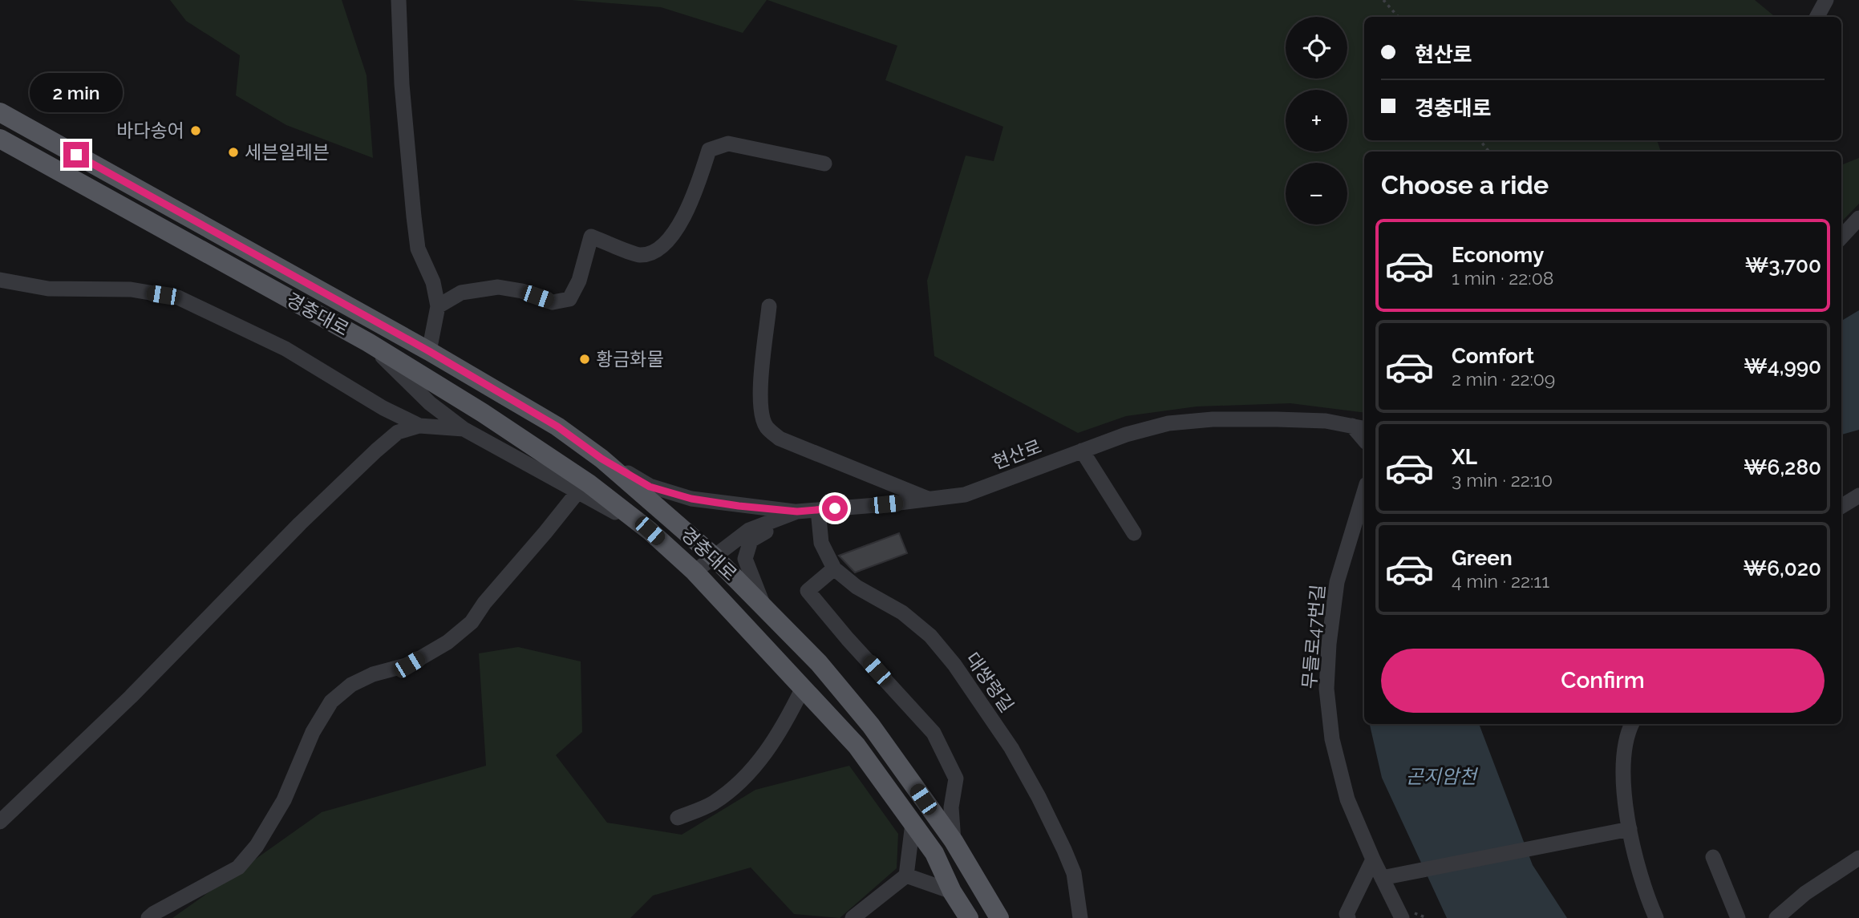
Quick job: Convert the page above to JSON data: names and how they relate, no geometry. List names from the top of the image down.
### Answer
{
  "streets": {
    "main road": ["경충대로"],
    "street": ["현산로", "무들로47번길", "대쌍령길"]
  },
  "crossings": [
    ["경충대로", "현산로"],
    ["현산로", "대쌍령길"]
  ],
  "water": ["곤지암천"],
  "places": ["바다송어", "세븐일레븐", "황금화물"],
  "page": {
    "map_buttons": ["+", "−"],
    "banner": ["현산로", "경충대로"],
    "bubble": "2 min",
    "heading": "Choose a ride",
    "list": [
      {
        "name": "Economy",
        "note": "1 min · 22:08",
        "value": "₩3,700"
      },
      {
        "name": "Comfort",
        "note": "2 min · 22:09",
        "value": "₩4,990"
      },
      {
        "name": "XL",
        "note": "3 min · 22:10",
        "value": "₩6,280"
      },
      {
        "name": "Green",
        "note": "4 min · 22:11",
        "value": "₩6,020"
      }
    ],
    "buttons": "Confirm"
  }
}
